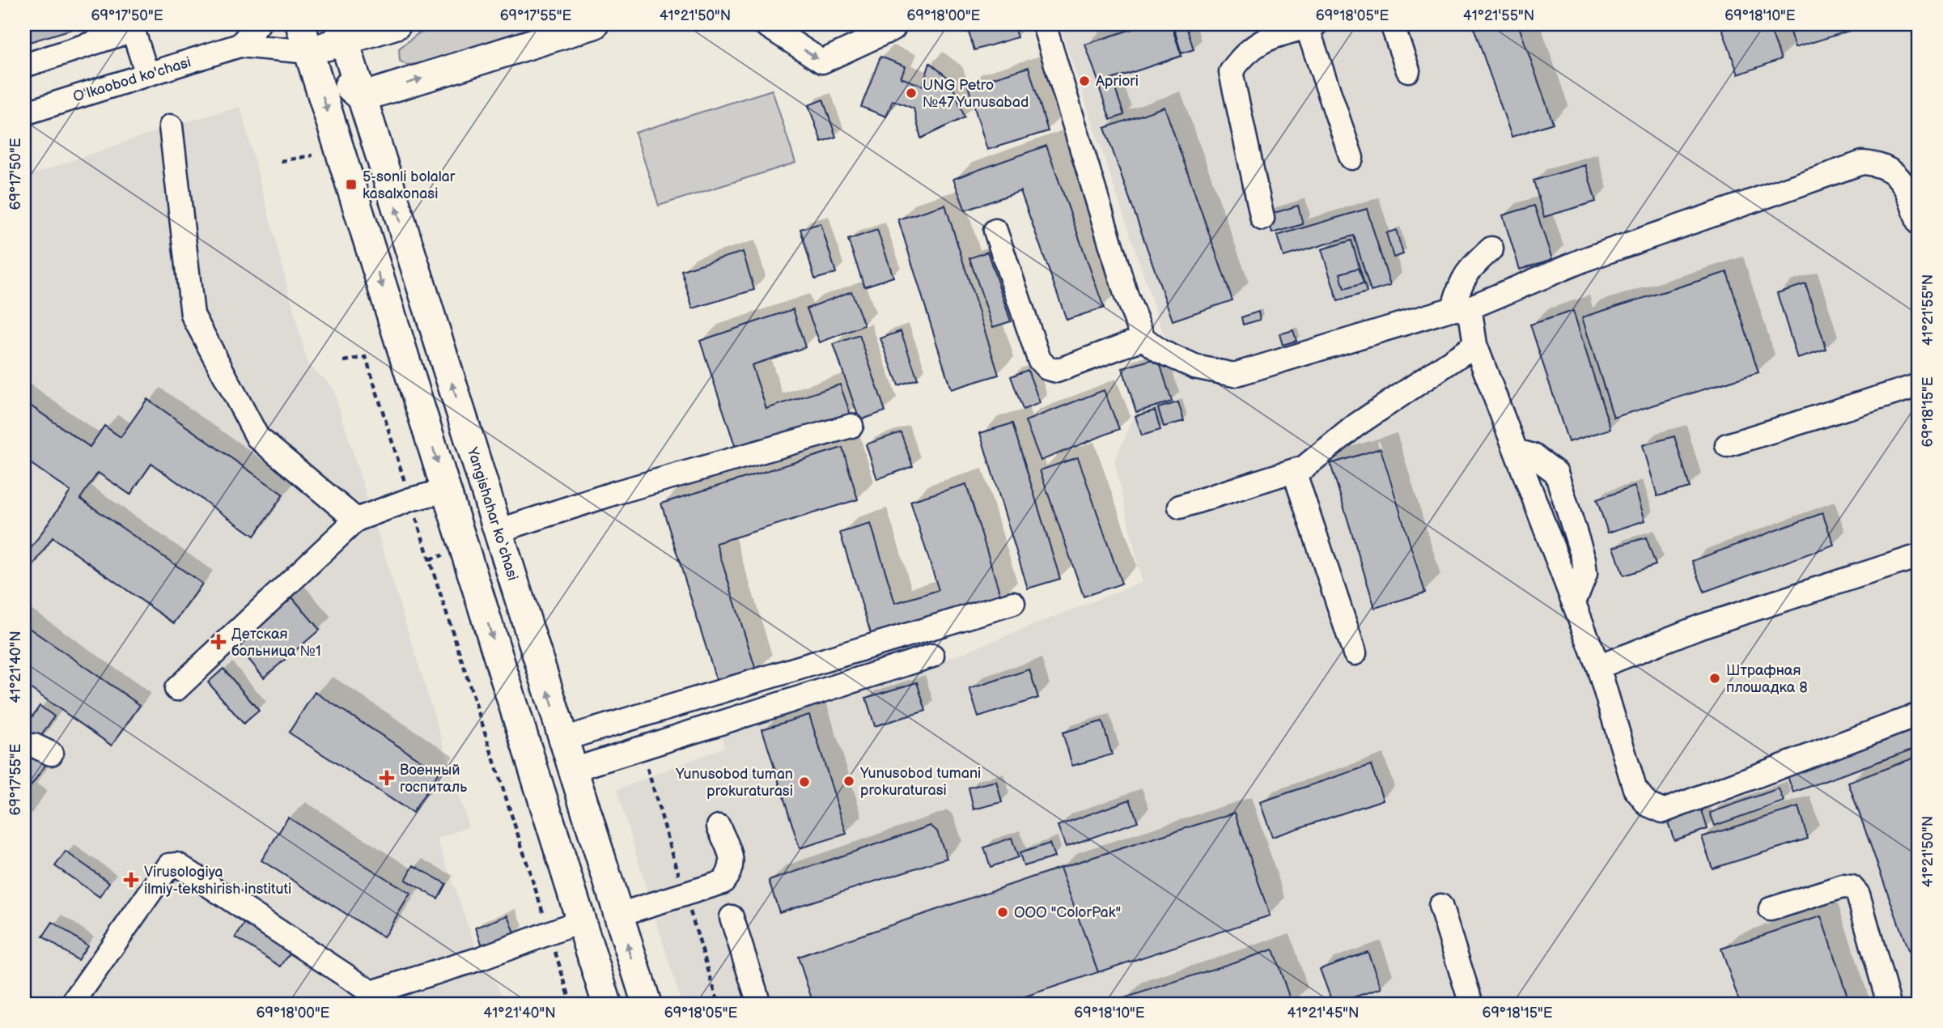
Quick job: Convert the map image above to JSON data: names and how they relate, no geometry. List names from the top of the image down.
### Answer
{
  "streets": {
    "main road": ["Yangishahar ko‘chasi"],
    "street": ["Oʻlkaobod ko'chasi"]
  },
  "places": {
    "other": [
      "Apriori",
      "UNG Petro №47 Yunusabad",
      "Штрафная плошадка 8",
      "Yunusobod tumani prokuraturasi",
      "Yunusobod tuman prokuraturasi",
      "OOO \"ColorPak\""
    ],
    "transit": ["5-sonli bolalar kasalxonasi"],
    "health": ["Детская больница №1", "Военный госпиталь", "Virusologiya ilmiy-tekshirish instituti"]
  },
  "coordinates": [
    "69°17'50\"E",
    "69°17'55\"E",
    "41°21'50\"N",
    "69°18'00\"E",
    "69°18'05\"E",
    "41°21'55\"N",
    "69°18'10\"E",
    "69°18'15\"E",
    "41°21'40\"N",
    "41°21'45\"N"
  ]
}
